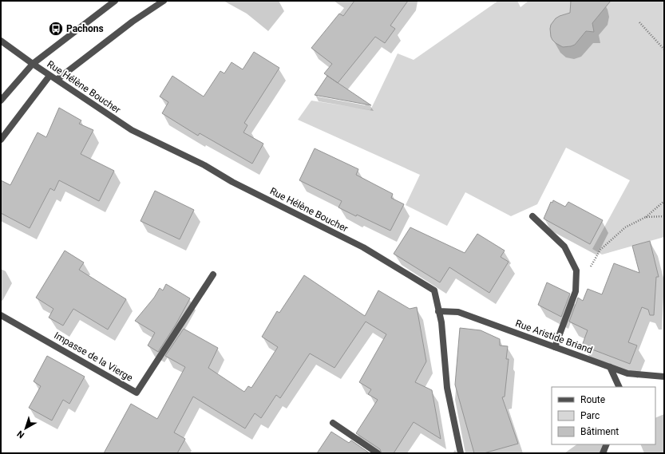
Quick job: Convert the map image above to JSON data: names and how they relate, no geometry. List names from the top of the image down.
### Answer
{
  "streets": {
    "street": ["Rue Hélène Boucher", "Rue Aristide Briand", "Impasse de la Vierge"]
  },
  "crossings": [
    ["Rue Hélène Boucher", "Rue Aristide Briand"]
  ],
  "places": {
    "bus stop": ["Pachons"]
  },
  "legend": ["Route", "Parc", "Bâtiment"],
  "north": "bottom left"
}
